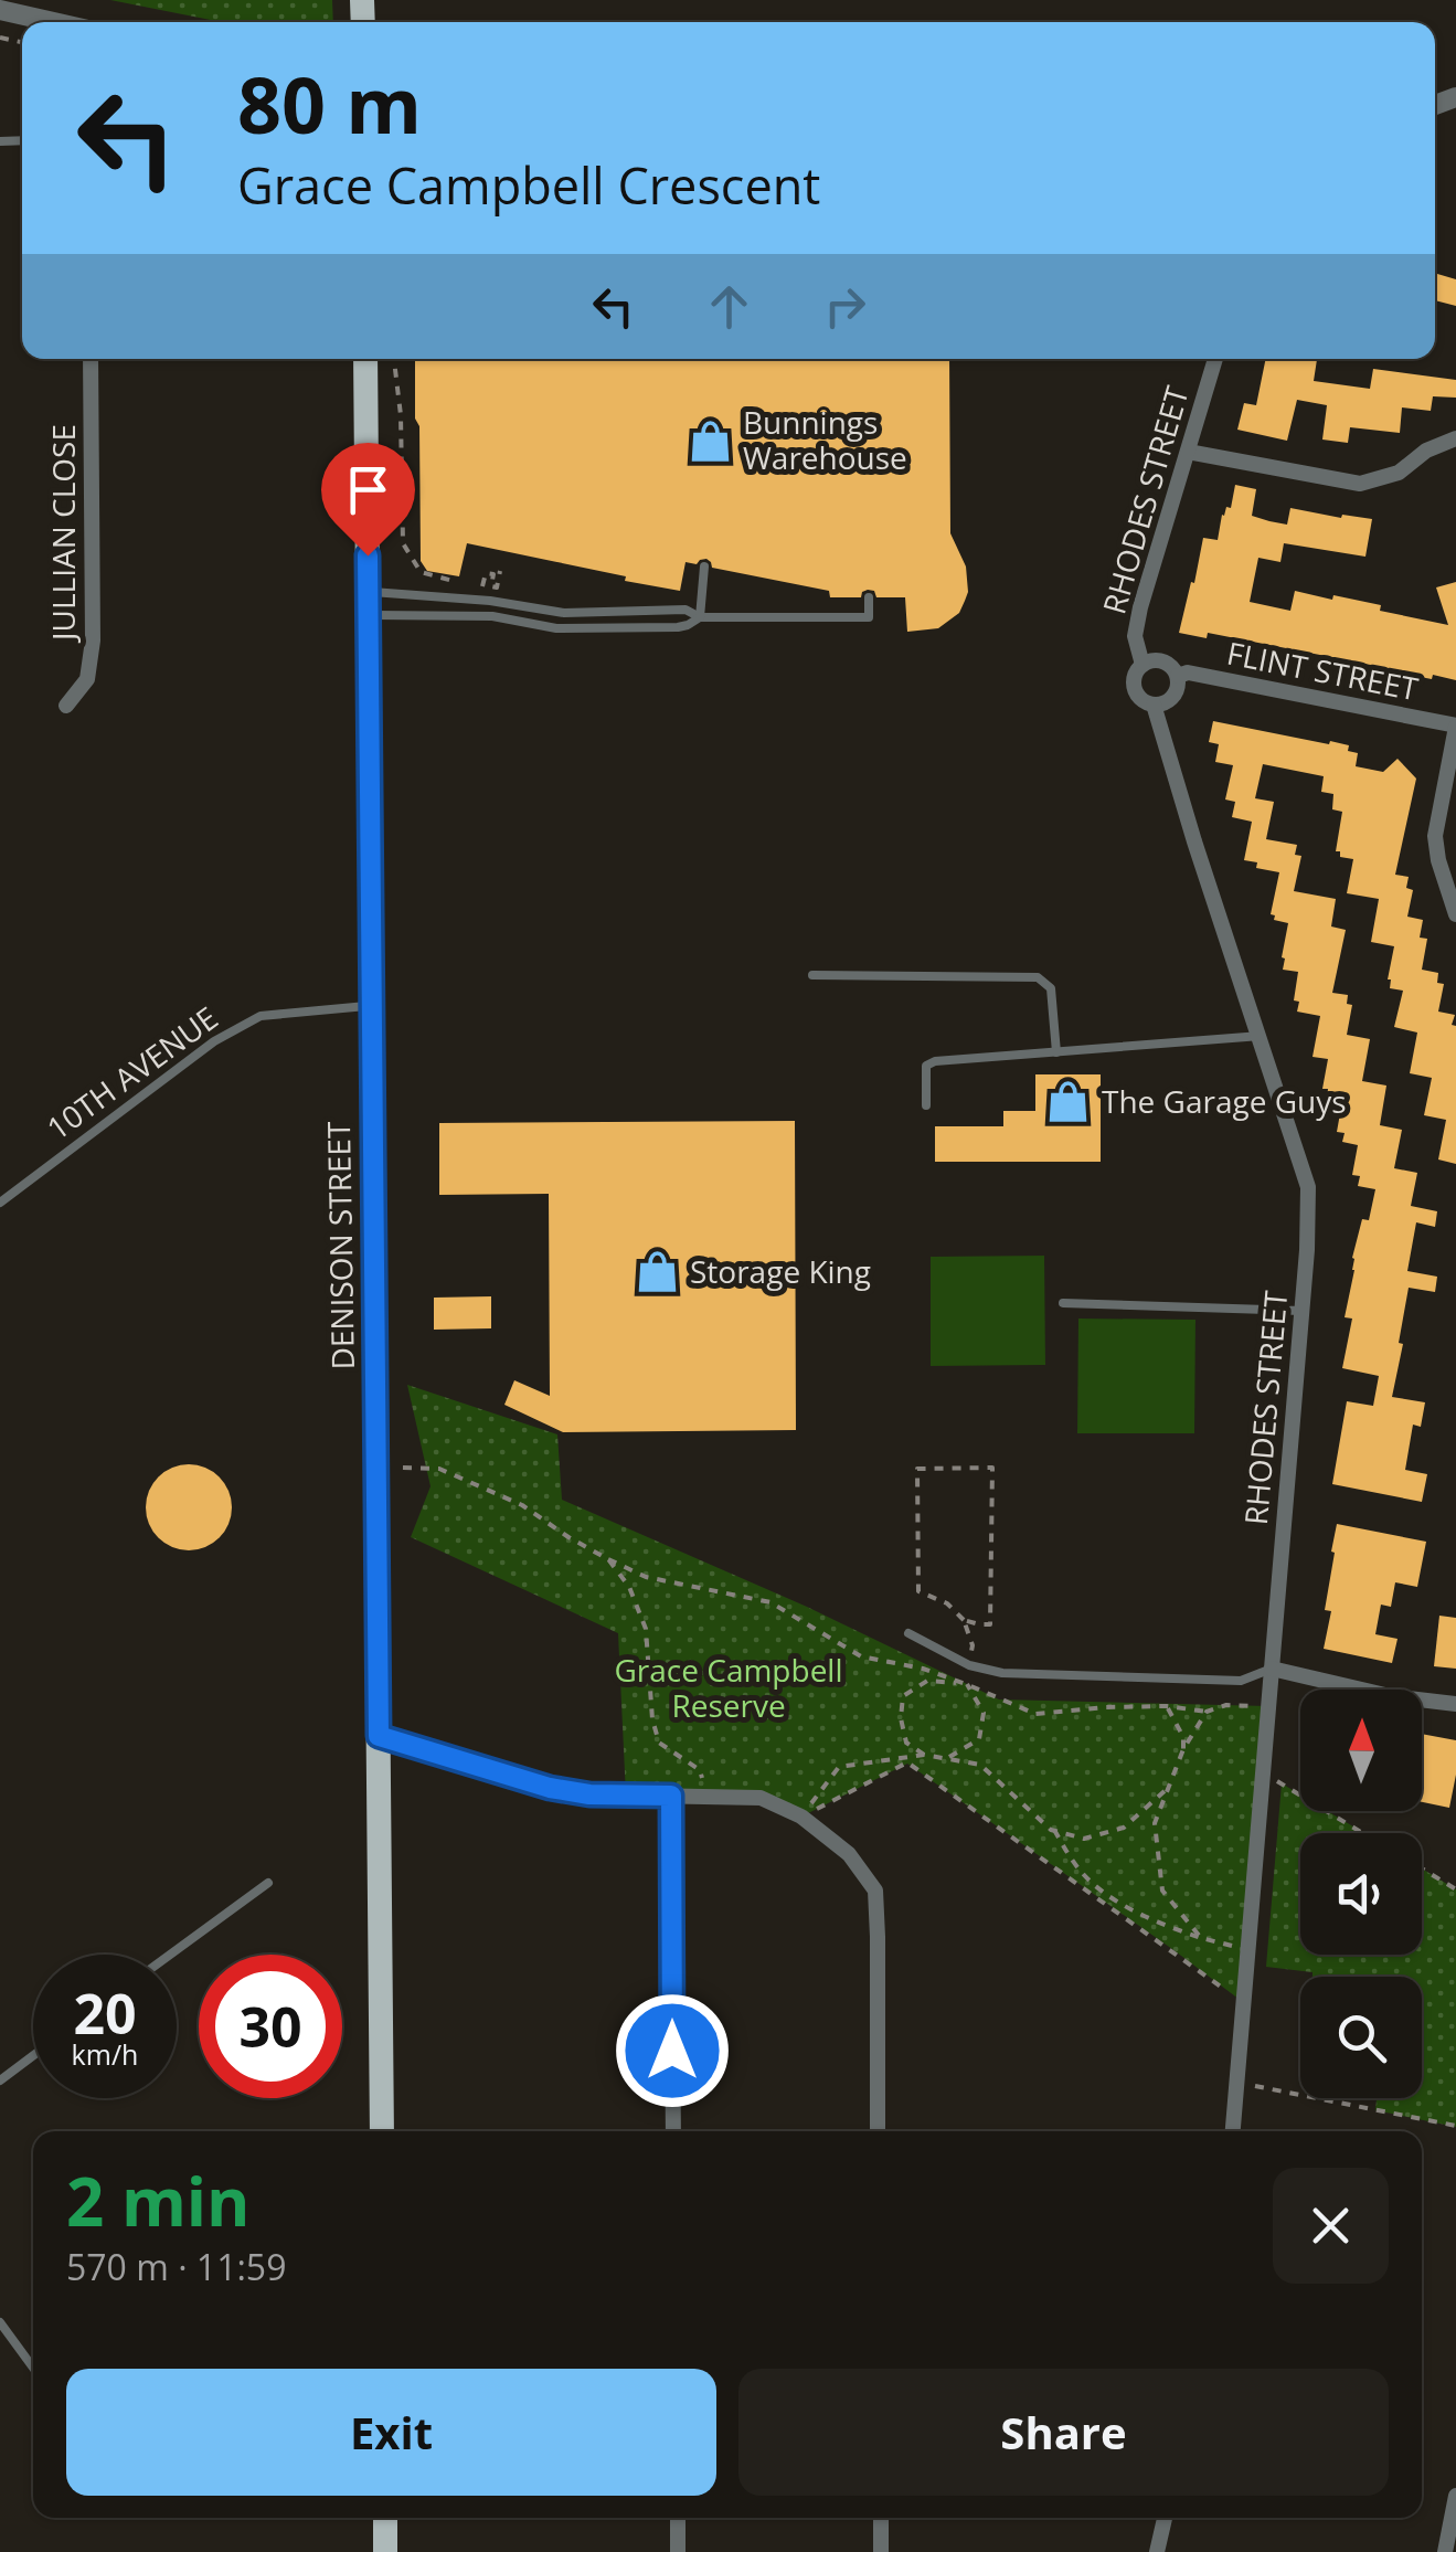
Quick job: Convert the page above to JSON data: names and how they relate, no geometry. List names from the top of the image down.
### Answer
{
  "streets": {
    "main road": ["DENISON STREET"],
    "street": ["RHODES STREET", "JULLIAN CLOSE", "FLINT STREET"],
    "lane": ["10TH AVENUE"]
  },
  "crossings": [
    ["RHODES STREET", "FLINT STREET"],
    ["10TH AVENUE", "DENISON STREET"]
  ],
  "parks": ["Grace Campbell Reserve"],
  "places": {
    "shop": ["Bunnings Warehouse", "The Garage Guys", "Storage King"]
  },
  "north": "top",
  "page": {
    "turn": ["80 m", "Grace Campbell Crescent"],
    "speed": "20 km/h",
    "limit": "30",
    "heading": ["2 min", "570 m · 11:59"],
    "buttons": ["Exit", "Share"]
  }
}
